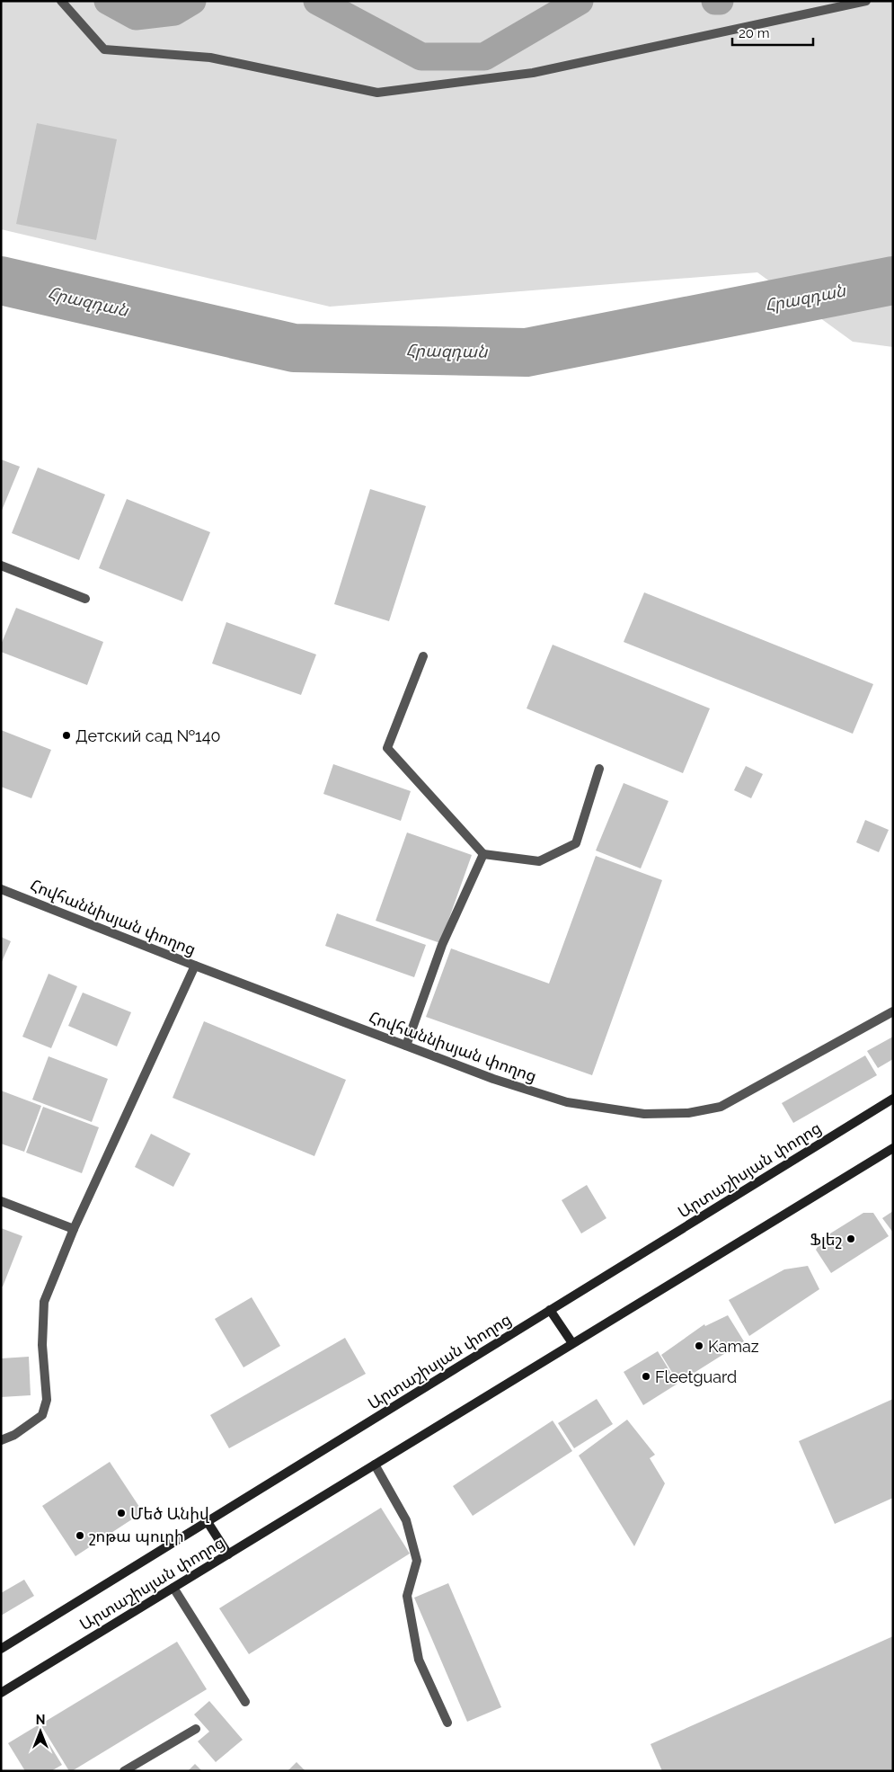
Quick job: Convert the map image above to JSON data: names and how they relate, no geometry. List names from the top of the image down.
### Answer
{
  "streets": {
    "main road": ["Արտաշիսյան փողոց"],
    "street": ["Հովհաննիսյան փողոց"]
  },
  "water": ["Հրազդան"],
  "places": [
    "Детский сад №140",
    "Ֆլեշ",
    "Kamaz",
    "Fleetguard",
    "Մեծ Անիվ",
    "շոթա պուրի"
  ],
  "scale_bar": "20 m",
  "north": "top"
}
